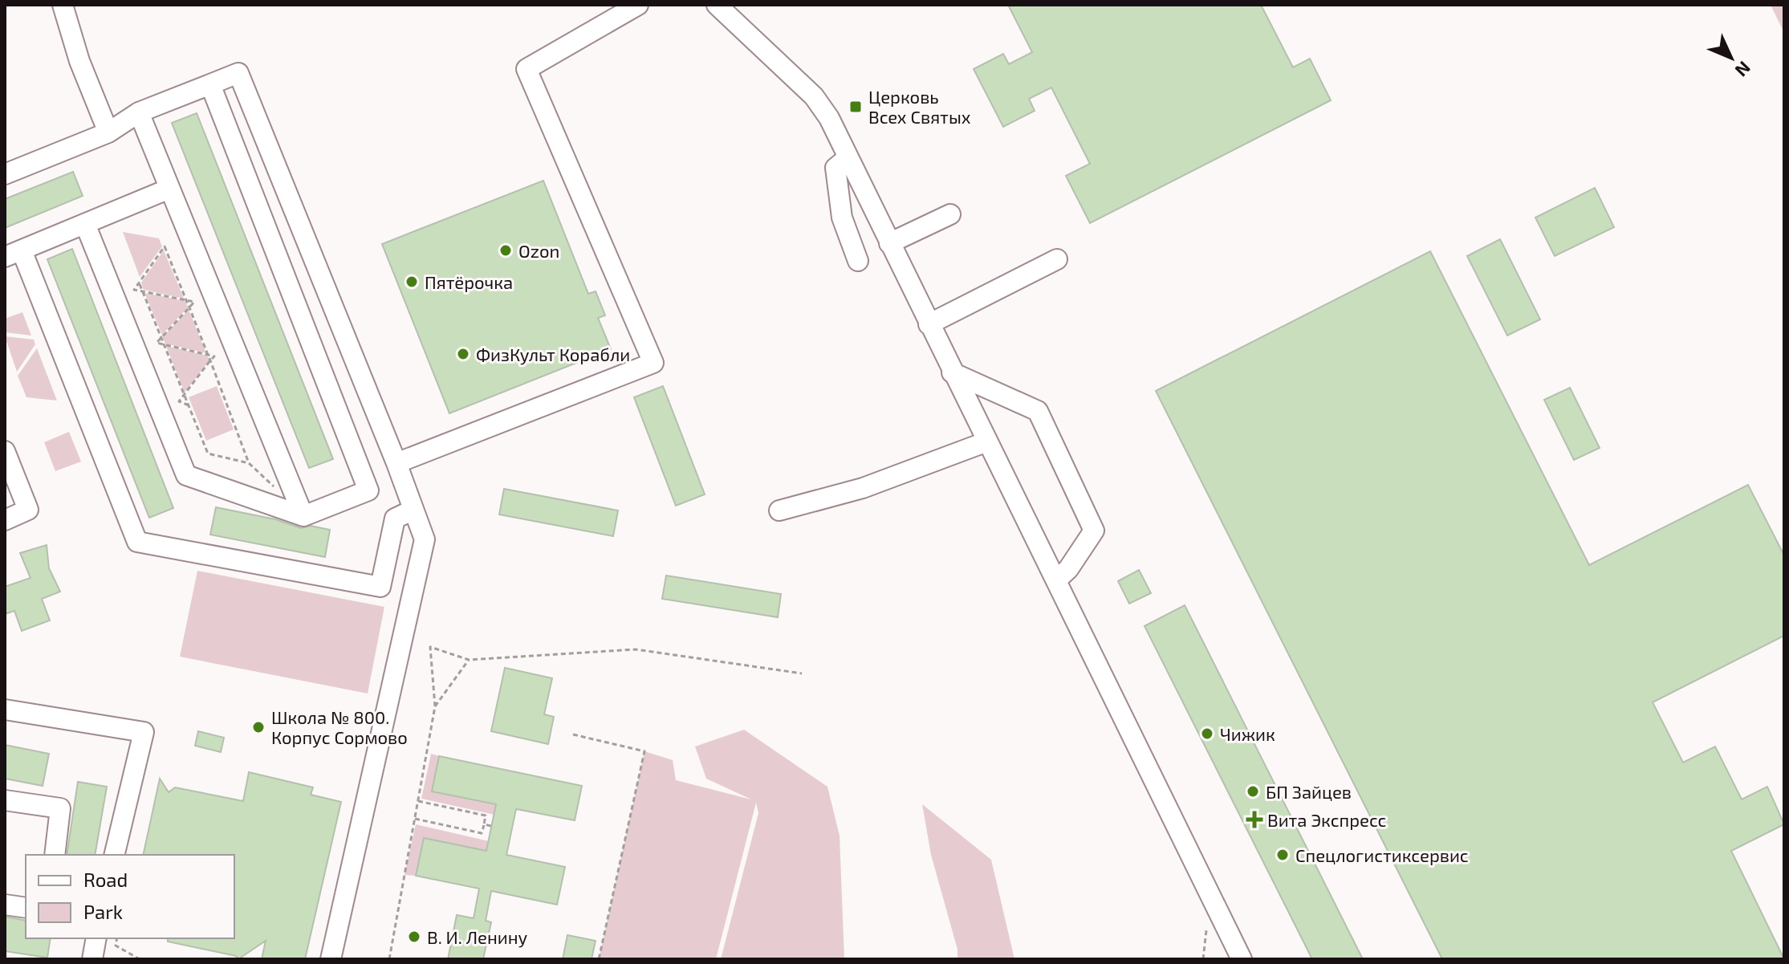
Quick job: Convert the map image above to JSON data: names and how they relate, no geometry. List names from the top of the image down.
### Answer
{
  "places": {
    "transit": ["Церковь Всех Святых"],
    "other": [
      "Ozon",
      "Пятёрочка",
      "ФизКульт Корабли",
      "Школа № 800. Корпус Сормово",
      "Чижик",
      "БП Зайцев",
      "Спецлогистиксервис",
      "В. И. Ленину"
    ],
    "health": ["Вита Экспресс"]
  },
  "legend": ["Road", "Park"],
  "north": "bottom right"
}
